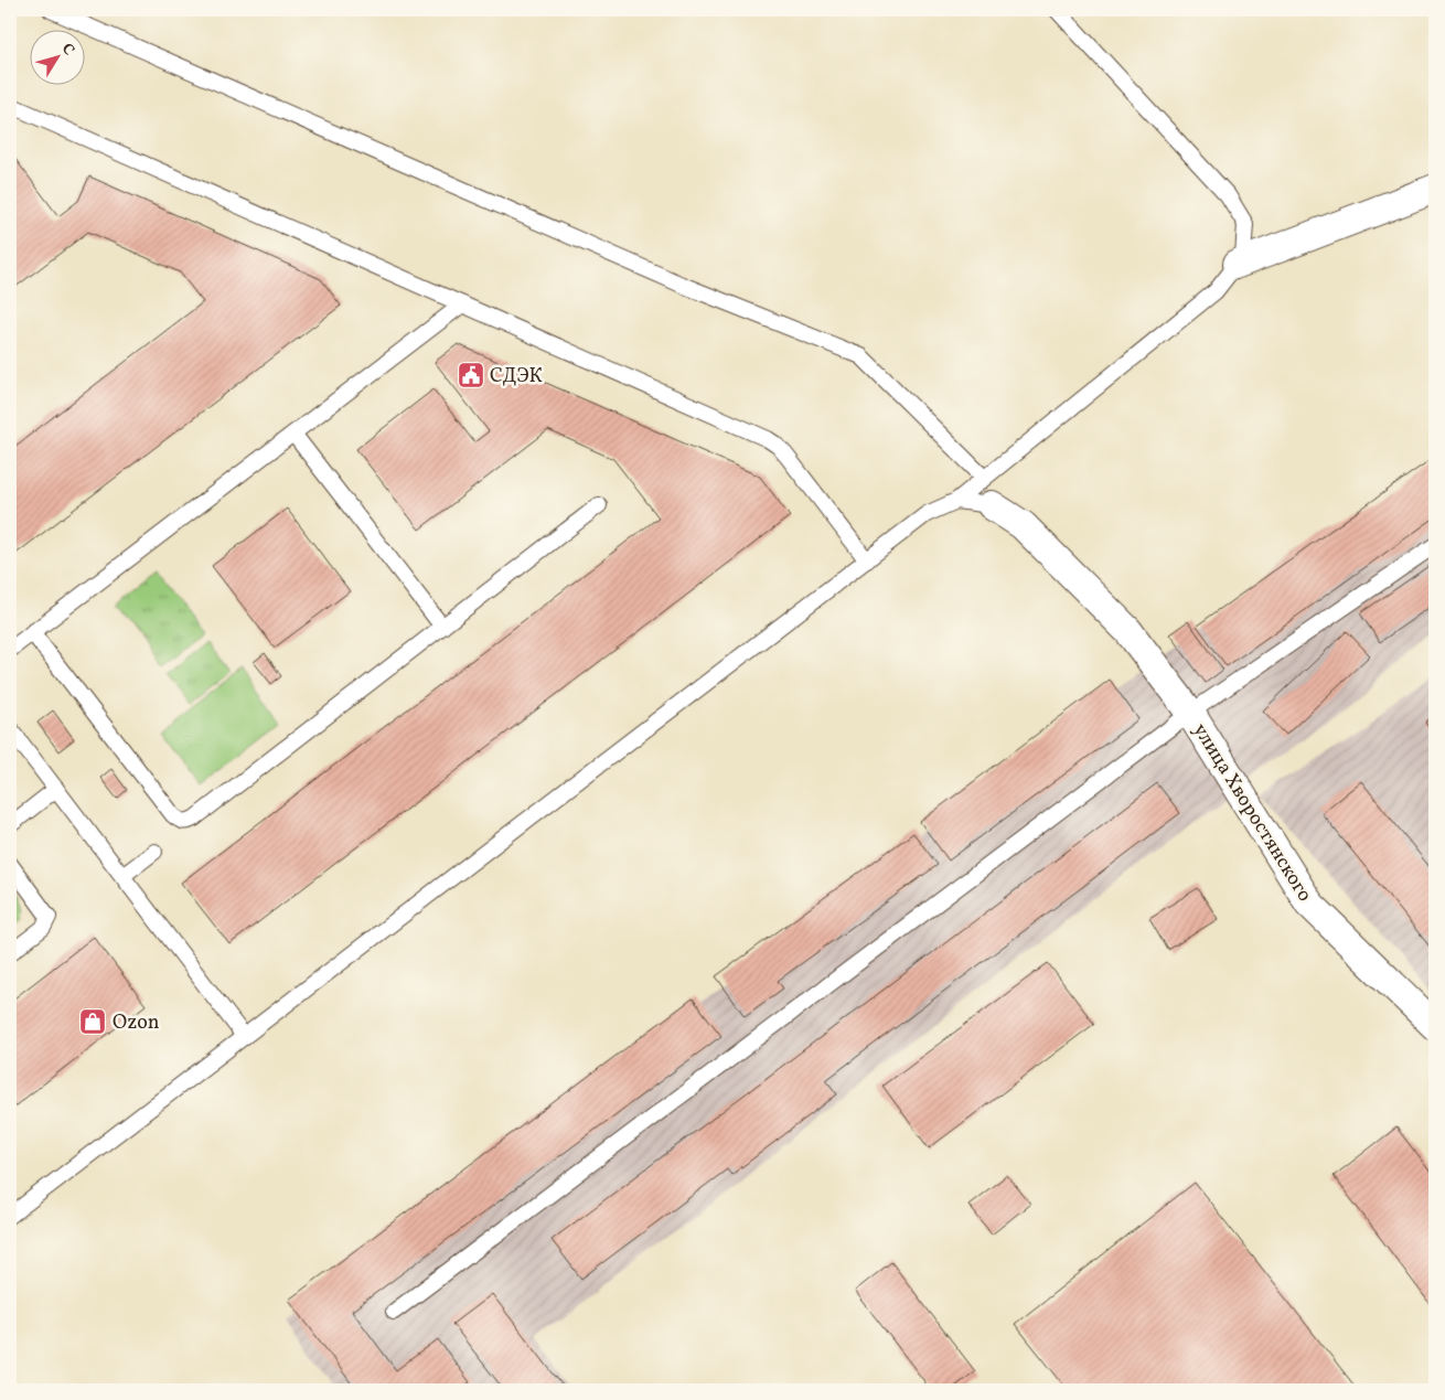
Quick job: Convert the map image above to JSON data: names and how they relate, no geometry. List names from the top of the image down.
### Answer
{
  "streets": {
    "street": ["улица Хворостянского"]
  },
  "places": {
    "public building": ["СДЭК"],
    "shop": ["Ozon"]
  },
  "north": "top right"
}
